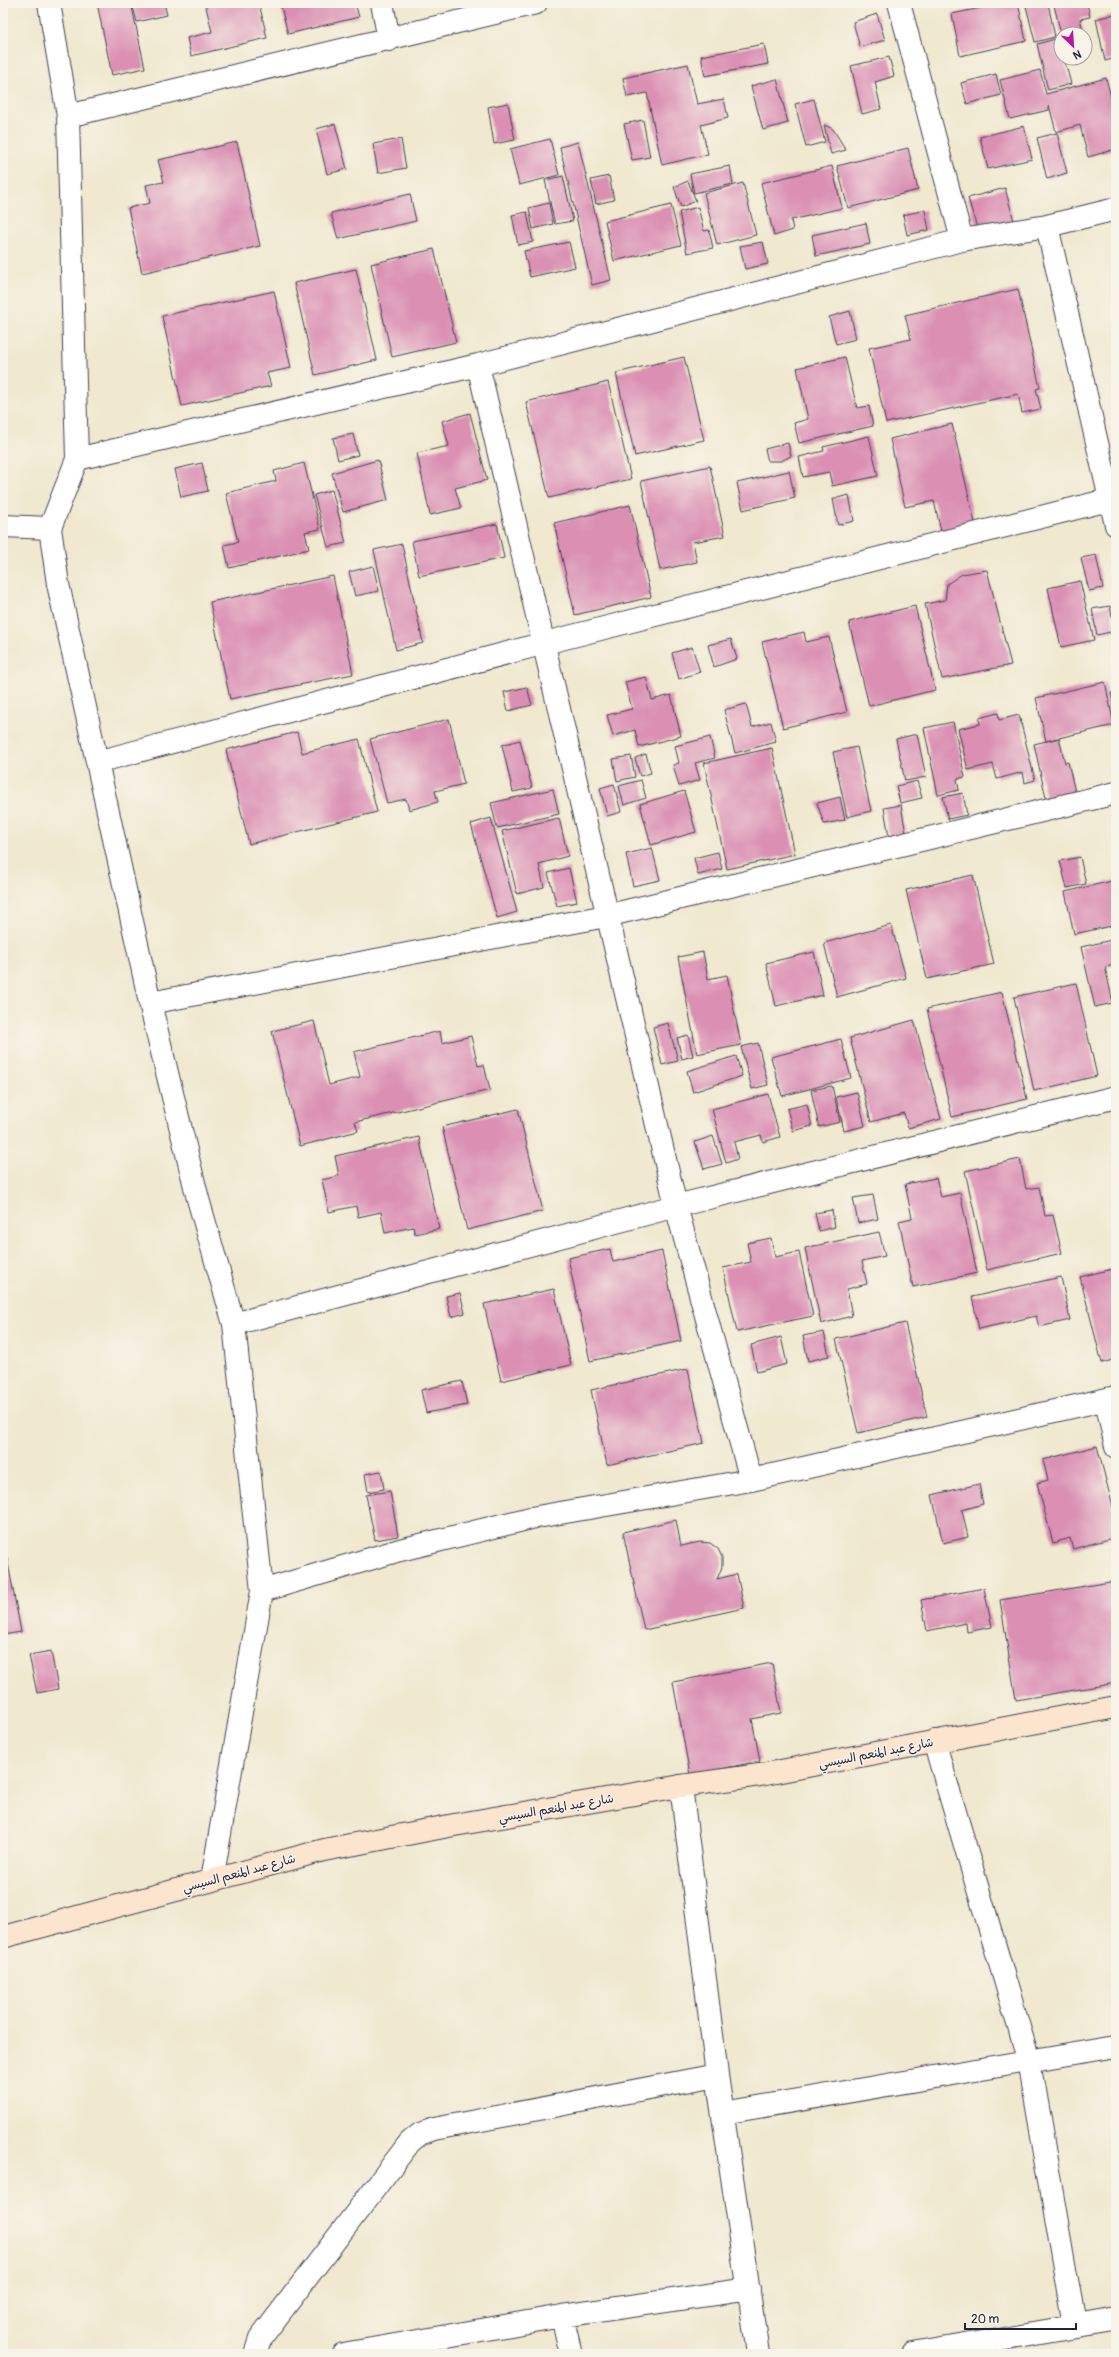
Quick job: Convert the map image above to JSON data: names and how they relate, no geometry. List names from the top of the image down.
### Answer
{
  "streets": {
    "street": ["شارع عبد المنعم السيسي"]
  },
  "scale_bar": "20 m",
  "north": "bottom right"
}
